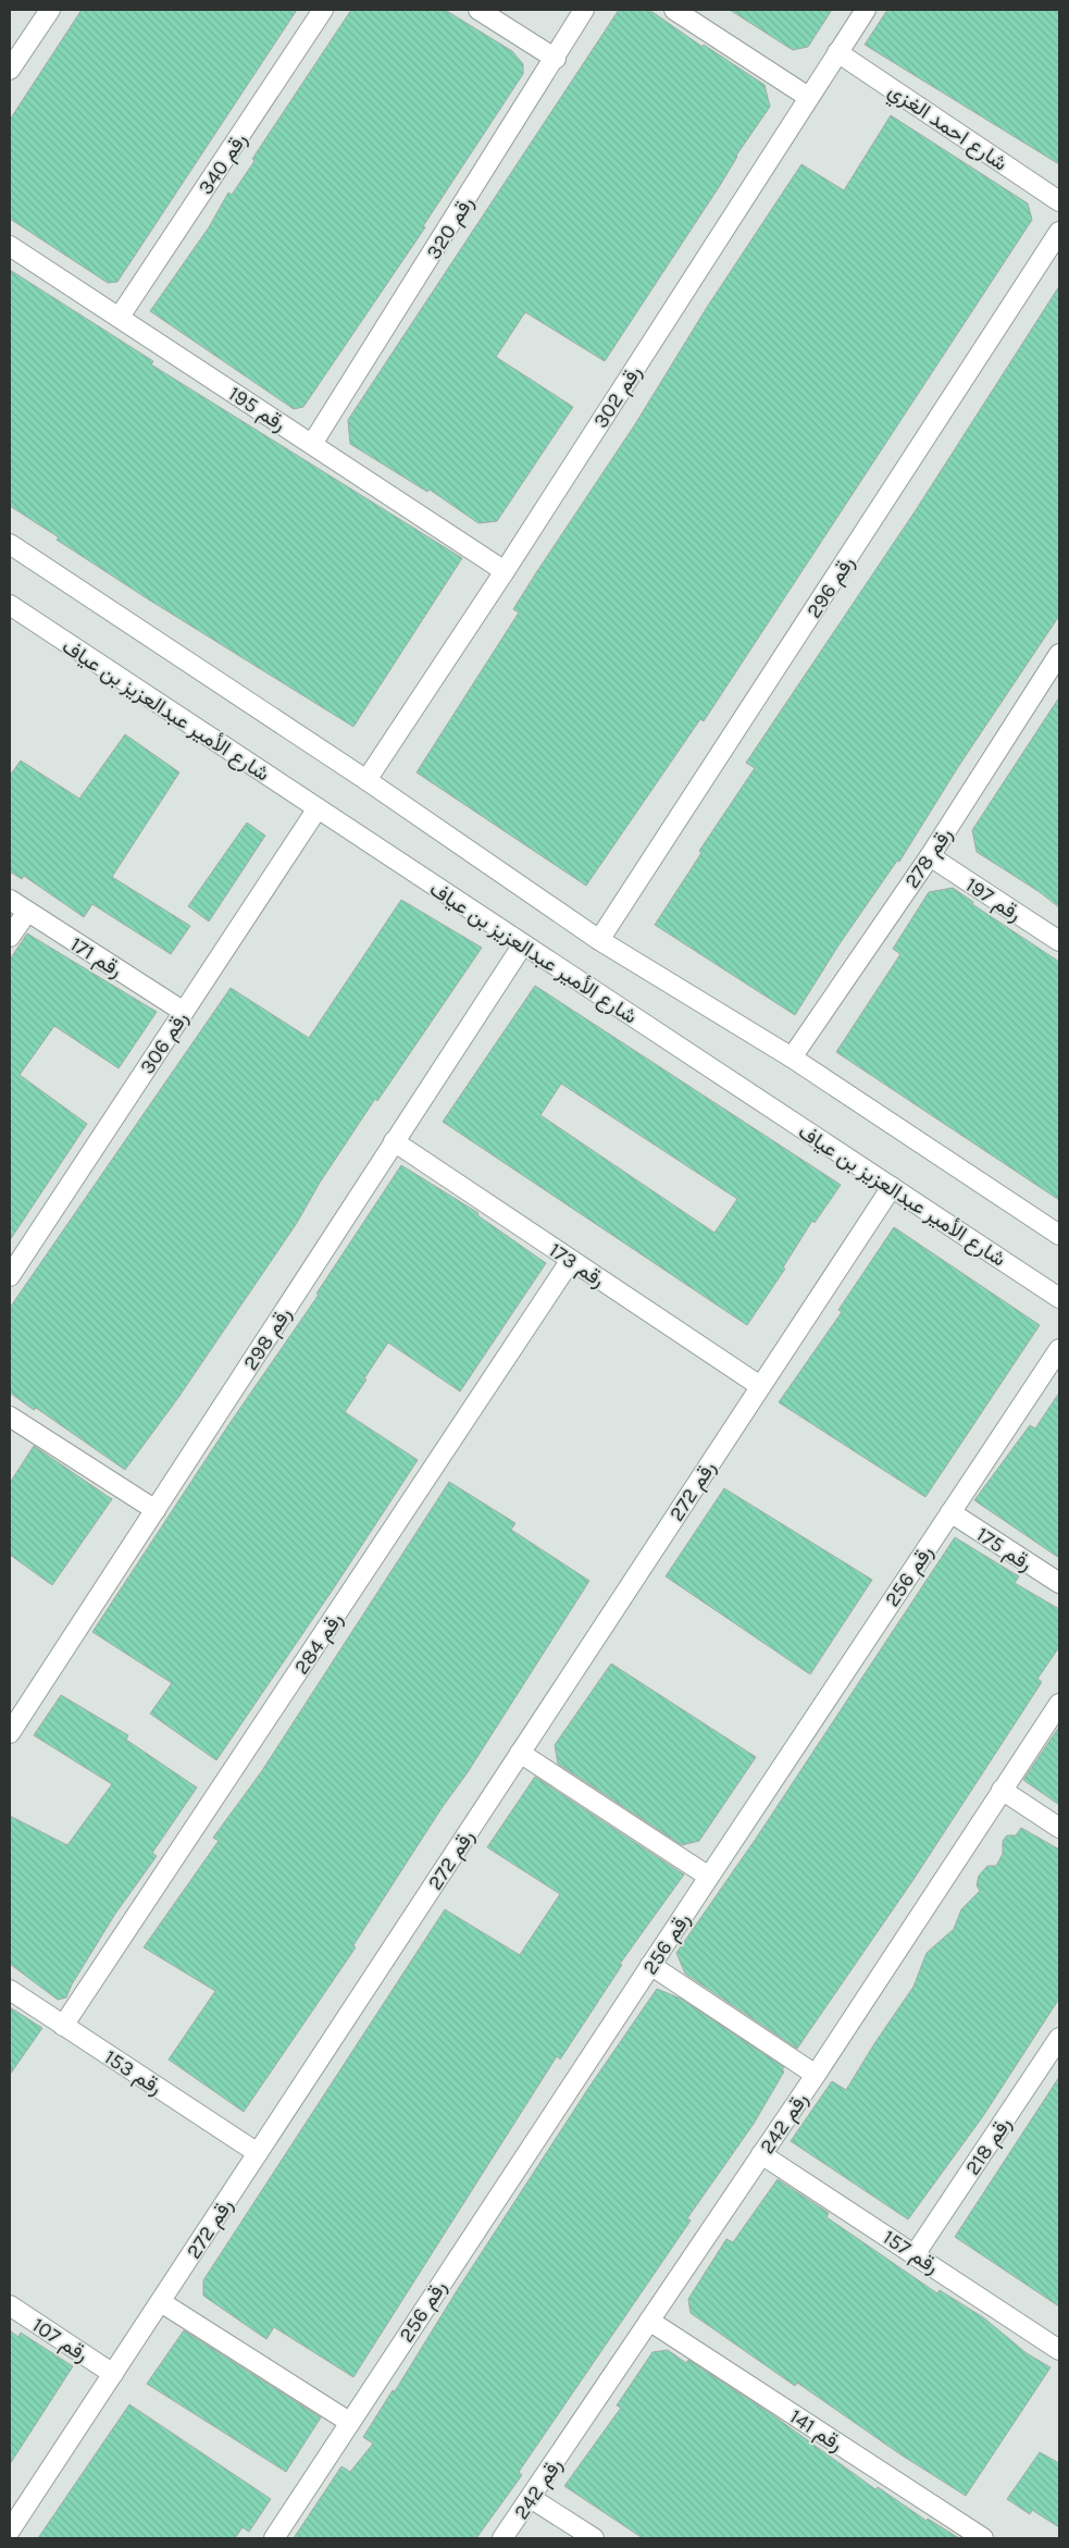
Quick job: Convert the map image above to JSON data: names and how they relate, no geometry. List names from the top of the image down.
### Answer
{
  "streets": {
    "street": [
      "شارع احمد الغزي",
      "رقم 340",
      "رقم 320",
      "رقم 302",
      "رقم 195",
      "رقم 296",
      "شارع الأمير عبدالعزيز بن عياف",
      "رقم 278",
      "رقم 197",
      "رقم 171",
      "رقم 306",
      "رقم 173",
      "رقم 298",
      "رقم 272",
      "رقم 175",
      "رقم 256",
      "رقم 284",
      "رقم 153",
      "رقم 242",
      "رقم 218",
      "رقم 157",
      "رقم 107",
      "رقم 141"
    ]
  },
  "crossings": [
    ["شارع احمد الغزي", "رقم 302"],
    ["رقم 340", "رقم 195"],
    ["رقم 320", "رقم 195"],
    ["رقم 302", "رقم 195"],
    ["شارع الأمير عبدالعزيز بن عياف", "رقم 306"],
    ["شارع الأمير عبدالعزيز بن عياف", "رقم 298"],
    ["شارع الأمير عبدالعزيز بن عياف", "رقم 272"],
    ["رقم 278", "رقم 197"],
    ["رقم 171", "رقم 306"],
    ["رقم 173", "رقم 298"],
    ["رقم 173", "رقم 272"],
    ["رقم 173", "رقم 284"],
    ["رقم 272", "رقم 153"],
    ["رقم 272", "رقم 107"],
    ["رقم 175", "رقم 256"],
    ["رقم 284", "رقم 153"],
    ["رقم 242", "رقم 157"],
    ["رقم 242", "رقم 141"],
    ["رقم 218", "رقم 157"]
  ]
}
